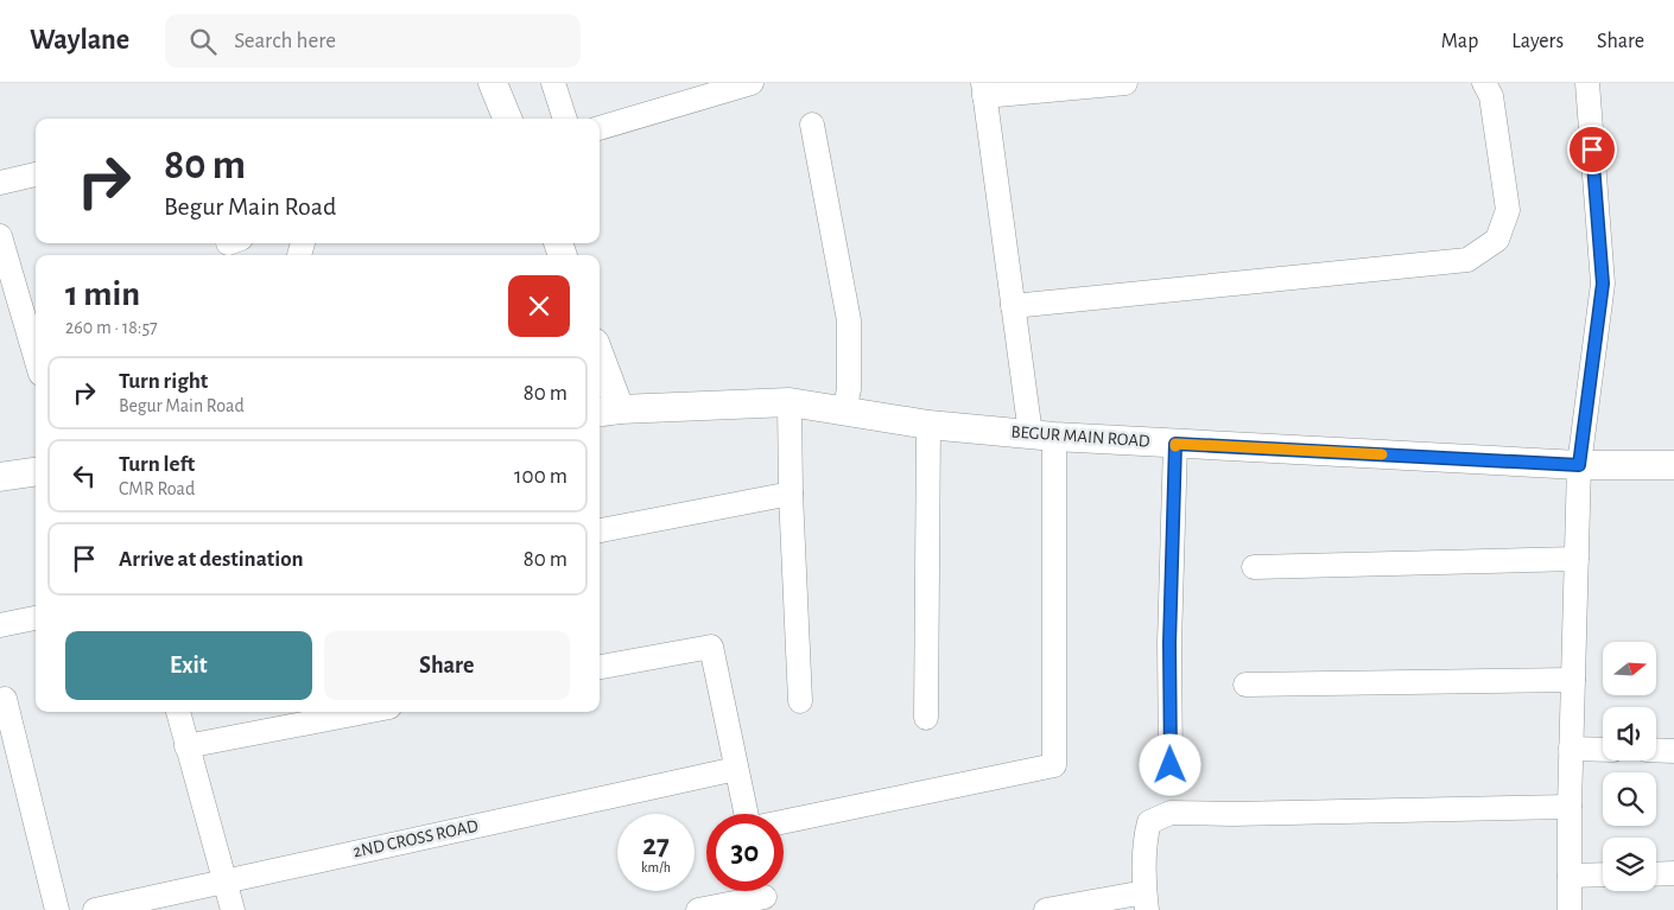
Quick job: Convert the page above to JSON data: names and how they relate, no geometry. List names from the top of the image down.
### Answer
{
  "streets": {
    "street": ["BEGUR MAIN ROAD", "2ND CROSS ROAD"]
  },
  "north": "right",
  "page": {
    "header": "Waylane",
    "search": "Search here",
    "nav": ["Map", "Layers", "Share"],
    "turn": ["80 m", "Begur Main Road"],
    "heading": ["1 min", "260 m · 18:57"],
    "list": [
      {
        "name": "Turn right",
        "note": "Begur Main Road",
        "value": "80 m"
      },
      {
        "name": "Turn left",
        "note": "CMR Road",
        "value": "100 m"
      },
      {
        "name": "Arrive at destination",
        "value": "80 m"
      }
    ],
    "buttons": ["Exit", "Share"],
    "speed": "27 km/h",
    "limit": "30"
  }
}
